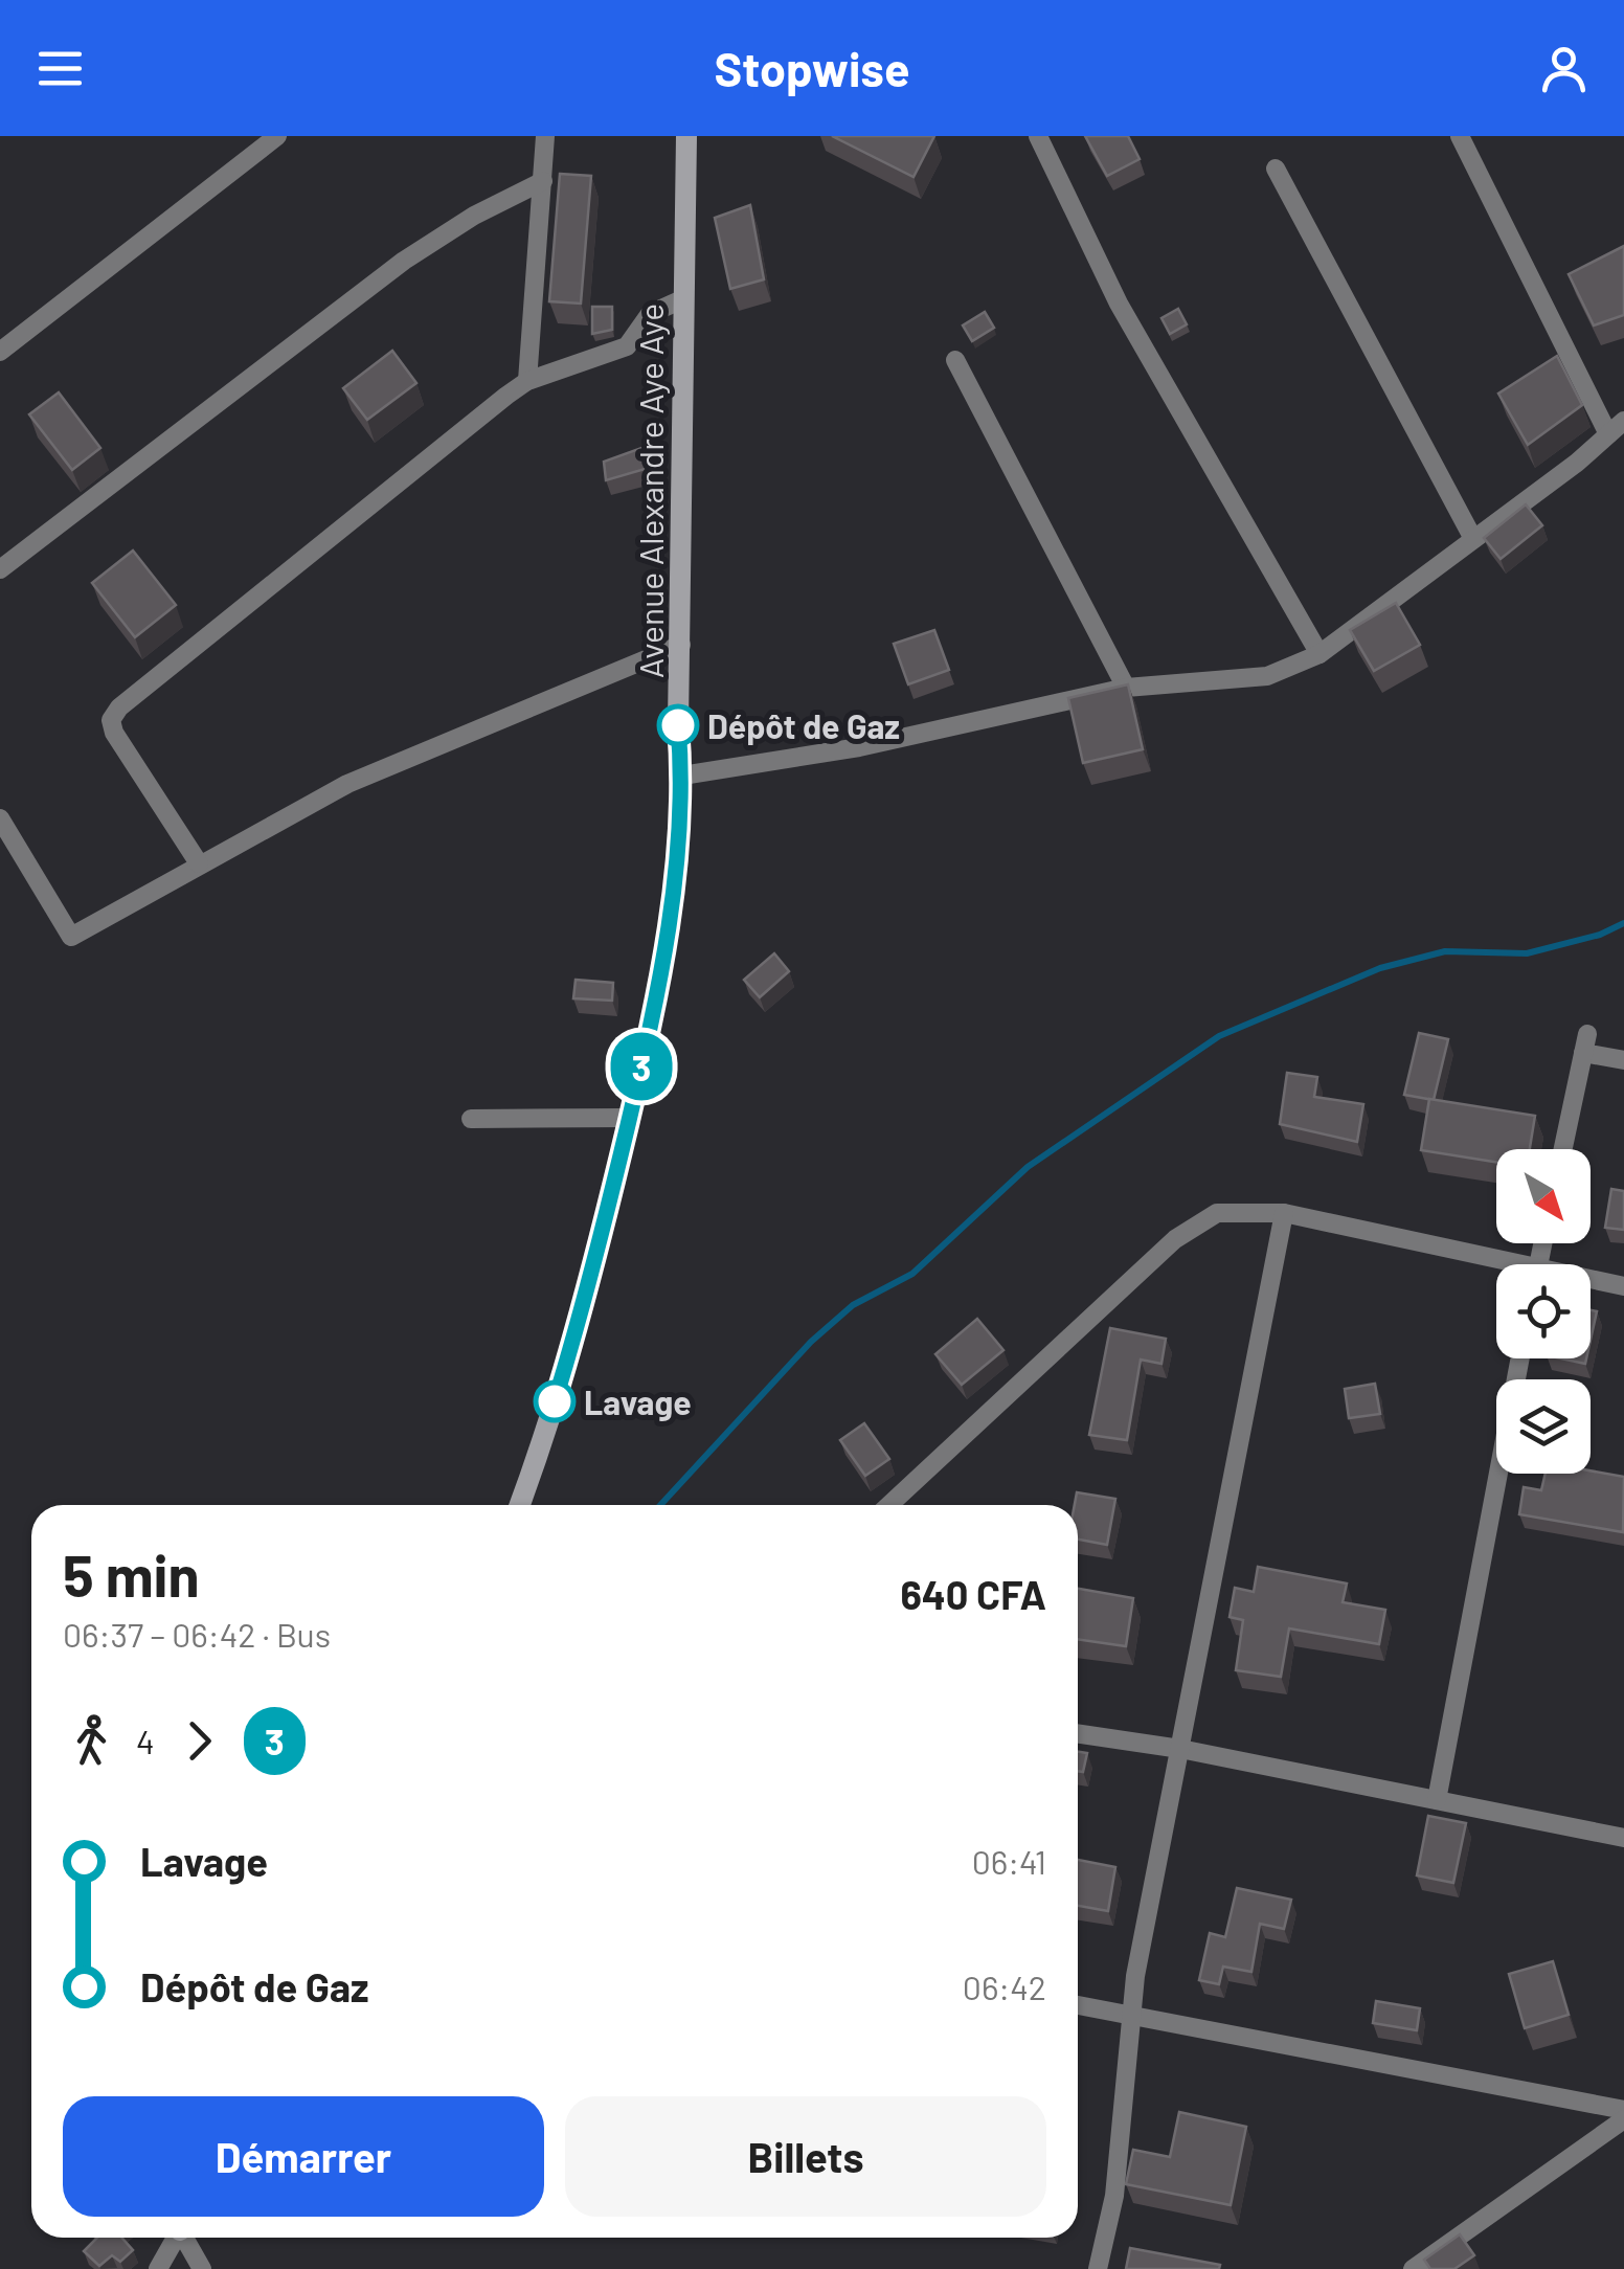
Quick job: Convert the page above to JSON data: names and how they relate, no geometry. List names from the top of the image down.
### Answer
{
  "streets": {
    "street": ["Avenue Alexandre Aye Aye"]
  },
  "places": ["Dépôt de Gaz", "Lavage"],
  "lines": ["bus line 3"],
  "north": "bottom right",
  "page": {
    "header": "Stopwise",
    "on_map": "3",
    "heading": ["5 min", "06:37 – 06:42 · Bus", "640 CFA"],
    "legs": ["4", "3"],
    "list": [
      {
        "name": "Lavage",
        "value": "06:41"
      },
      {
        "name": "Dépôt de Gaz",
        "value": "06:42"
      }
    ],
    "buttons": ["Démarrer", "Billets"]
  }
}
